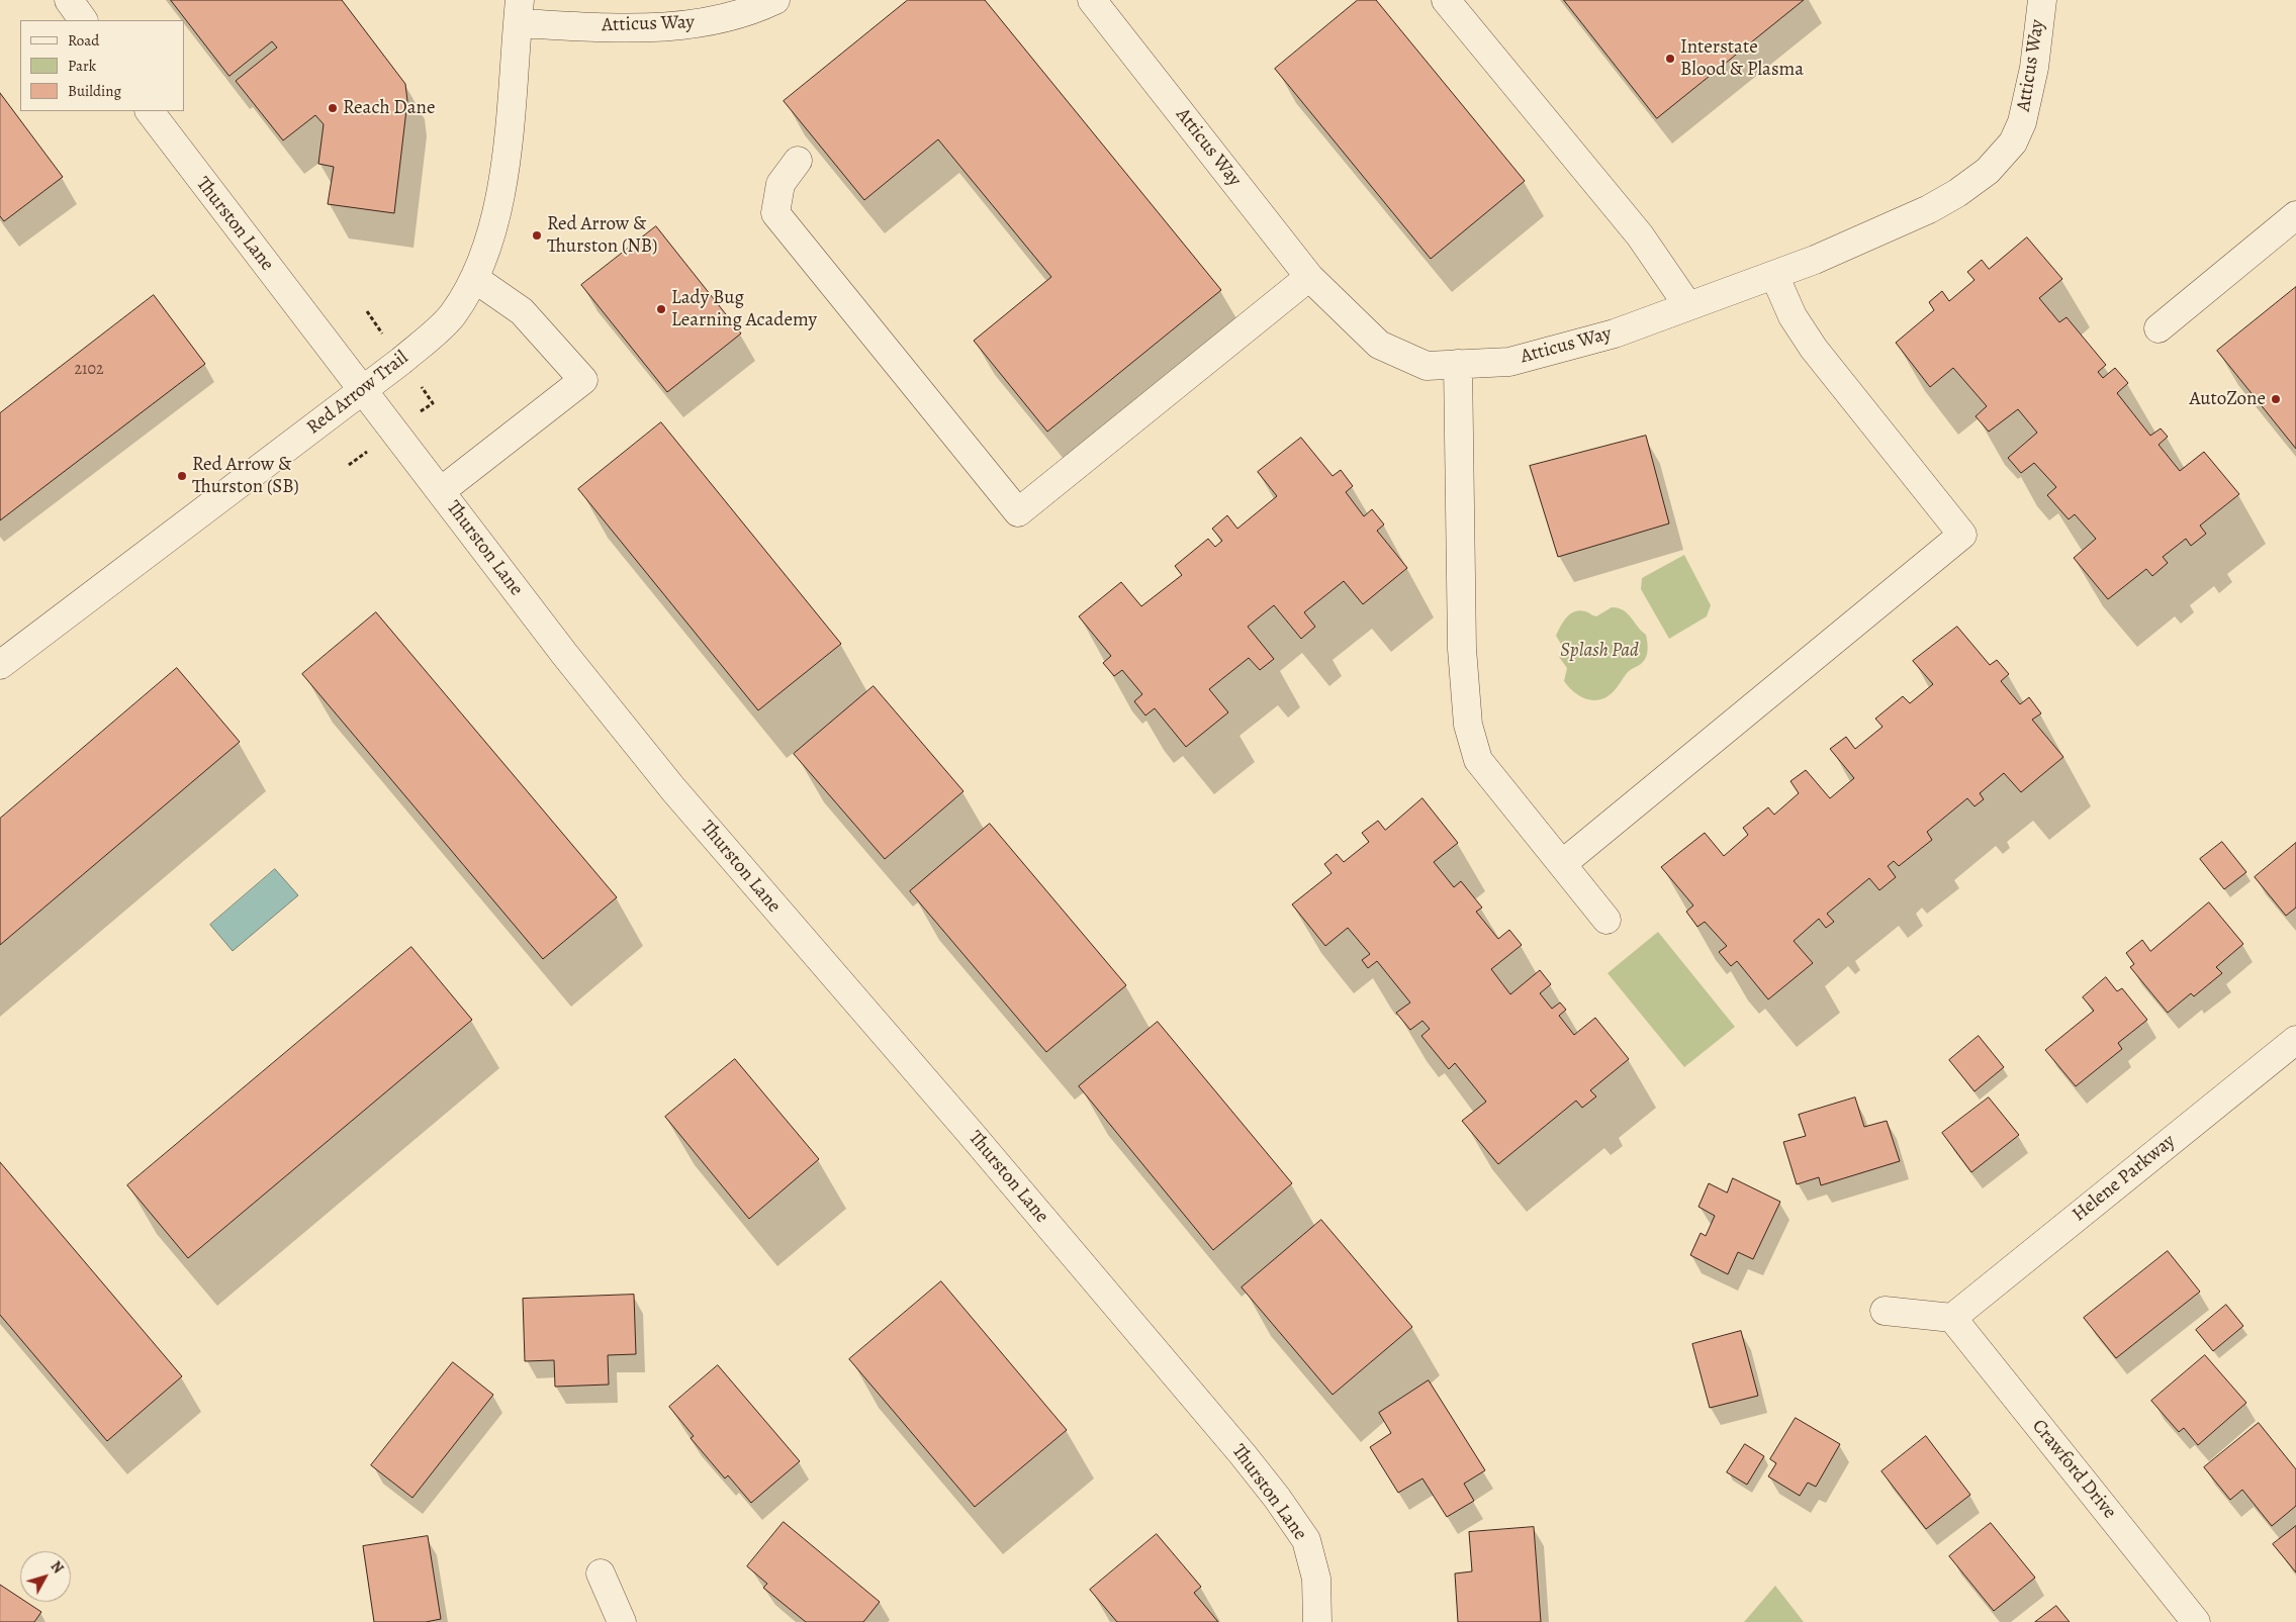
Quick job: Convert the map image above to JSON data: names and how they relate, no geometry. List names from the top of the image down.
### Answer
{
  "streets": {
    "street": [
      "Atticus Way",
      "Thurston Lane",
      "Red Arrow Trail",
      "Helene Parkway",
      "Crawford Drive"
    ]
  },
  "crossings": [
    ["Atticus Way", "Red Arrow Trail"],
    ["Thurston Lane", "Red Arrow Trail"],
    ["Helene Parkway", "Crawford Drive"]
  ],
  "parks": ["Splash Pad"],
  "places": [
    "Interstate Blood & Plasma",
    "Reach Dane",
    "Red Arrow & Thurston (NB)",
    "Lady Bug Learning Academy",
    "AutoZone",
    "Red Arrow & Thurston (SB)"
  ],
  "house_numbers": ["2102"],
  "legend": ["Road", "Park", "Building"],
  "north": "top right"
}
